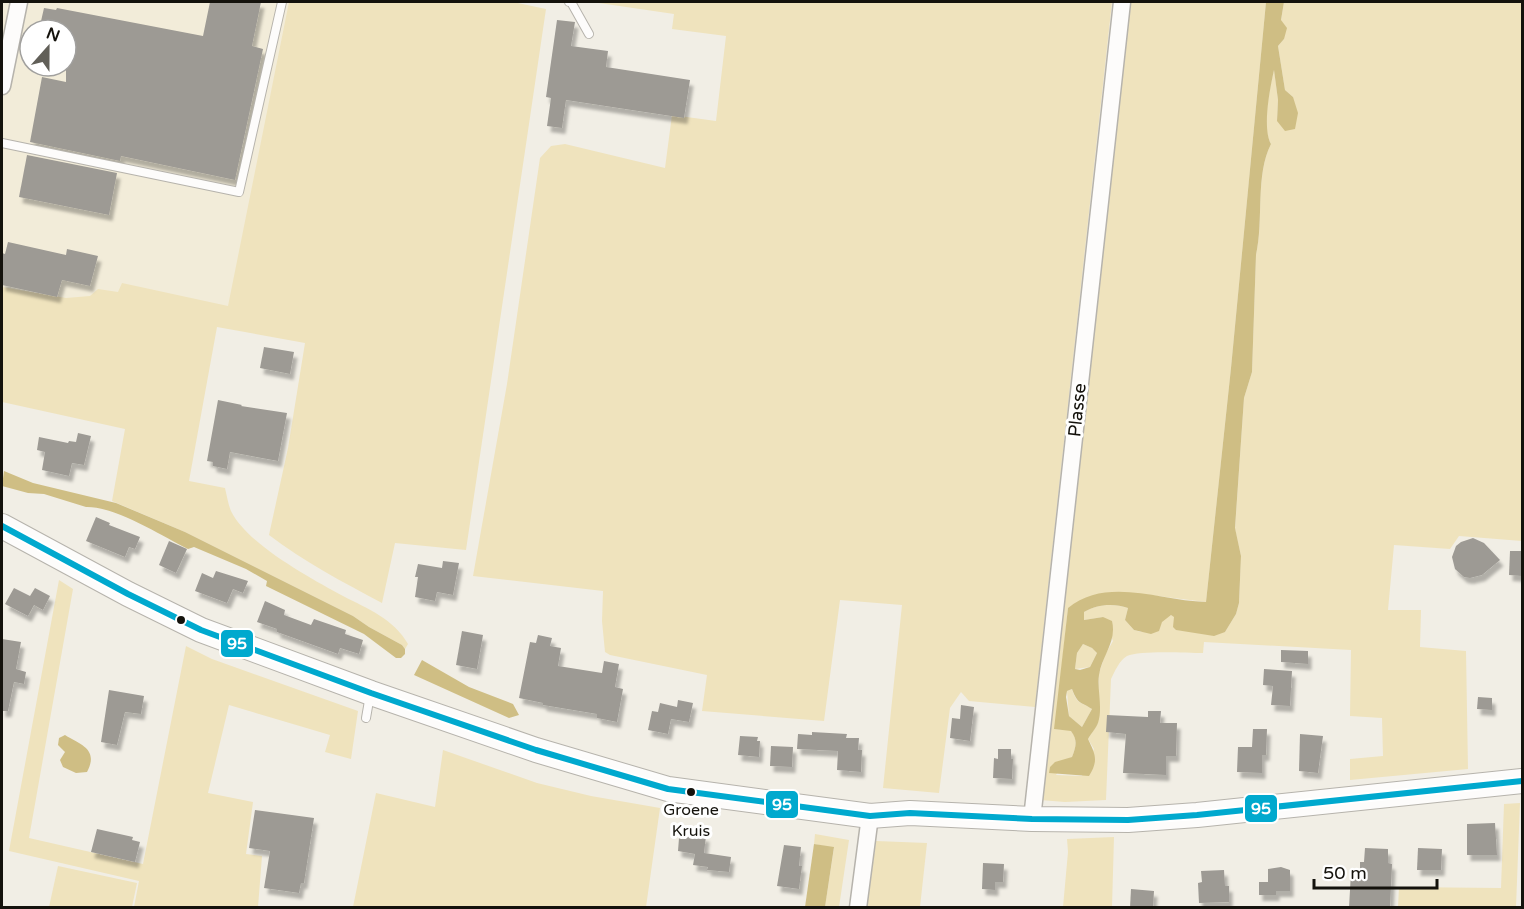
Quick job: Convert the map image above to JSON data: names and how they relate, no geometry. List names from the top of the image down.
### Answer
{
  "streets": {
    "street": ["Plasse"]
  },
  "places": ["Groene Kruis"],
  "lines": ["transit line 95"],
  "scale_bar": "50 m",
  "north": "top"
}
